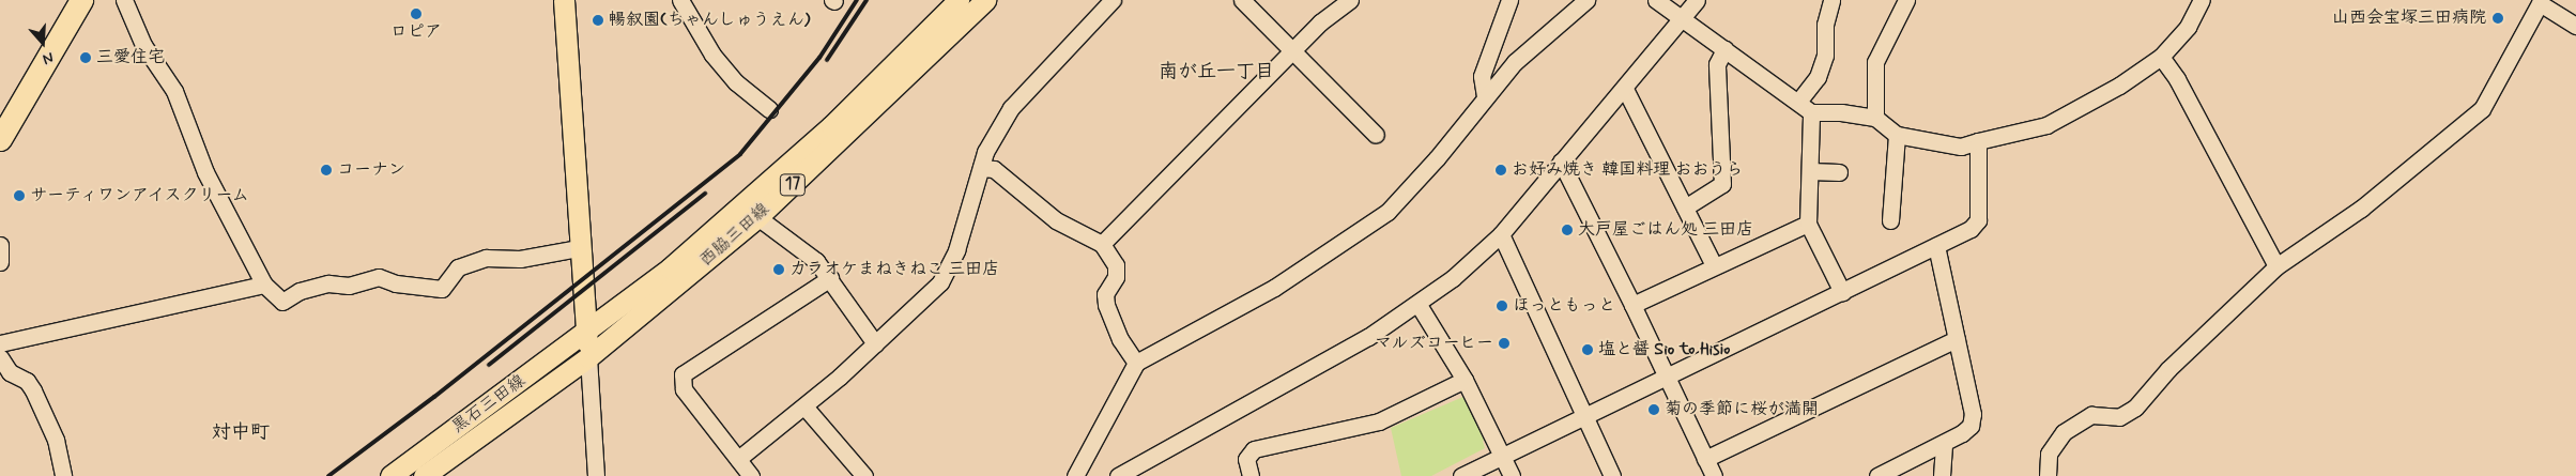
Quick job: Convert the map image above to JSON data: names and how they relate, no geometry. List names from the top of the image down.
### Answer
{
  "streets": {
    "main road": ["17", "西脇三田線", "黒石三田線"]
  },
  "crossings": [
    ["西脇三田線", "黒石三田線"]
  ],
  "districts": ["南が丘一丁目", "対中町"],
  "places": [
    "ロピア",
    "山西会宝塚三田病院",
    "暢叙園(ちゃんしゅうえん)",
    "三愛住宅",
    "コーナン",
    "お好み焼き 韓国料理 おおうら",
    "サーティワンアイスクリーム",
    "大戸屋ごはん処 三田店",
    "カラオケまねきねこ 三田店",
    "ほっともっと",
    "マルズコーヒー",
    "塩と醤 Sio to Hisio",
    "菊の季節に桜が満開"
  ],
  "north": "bottom"
}
